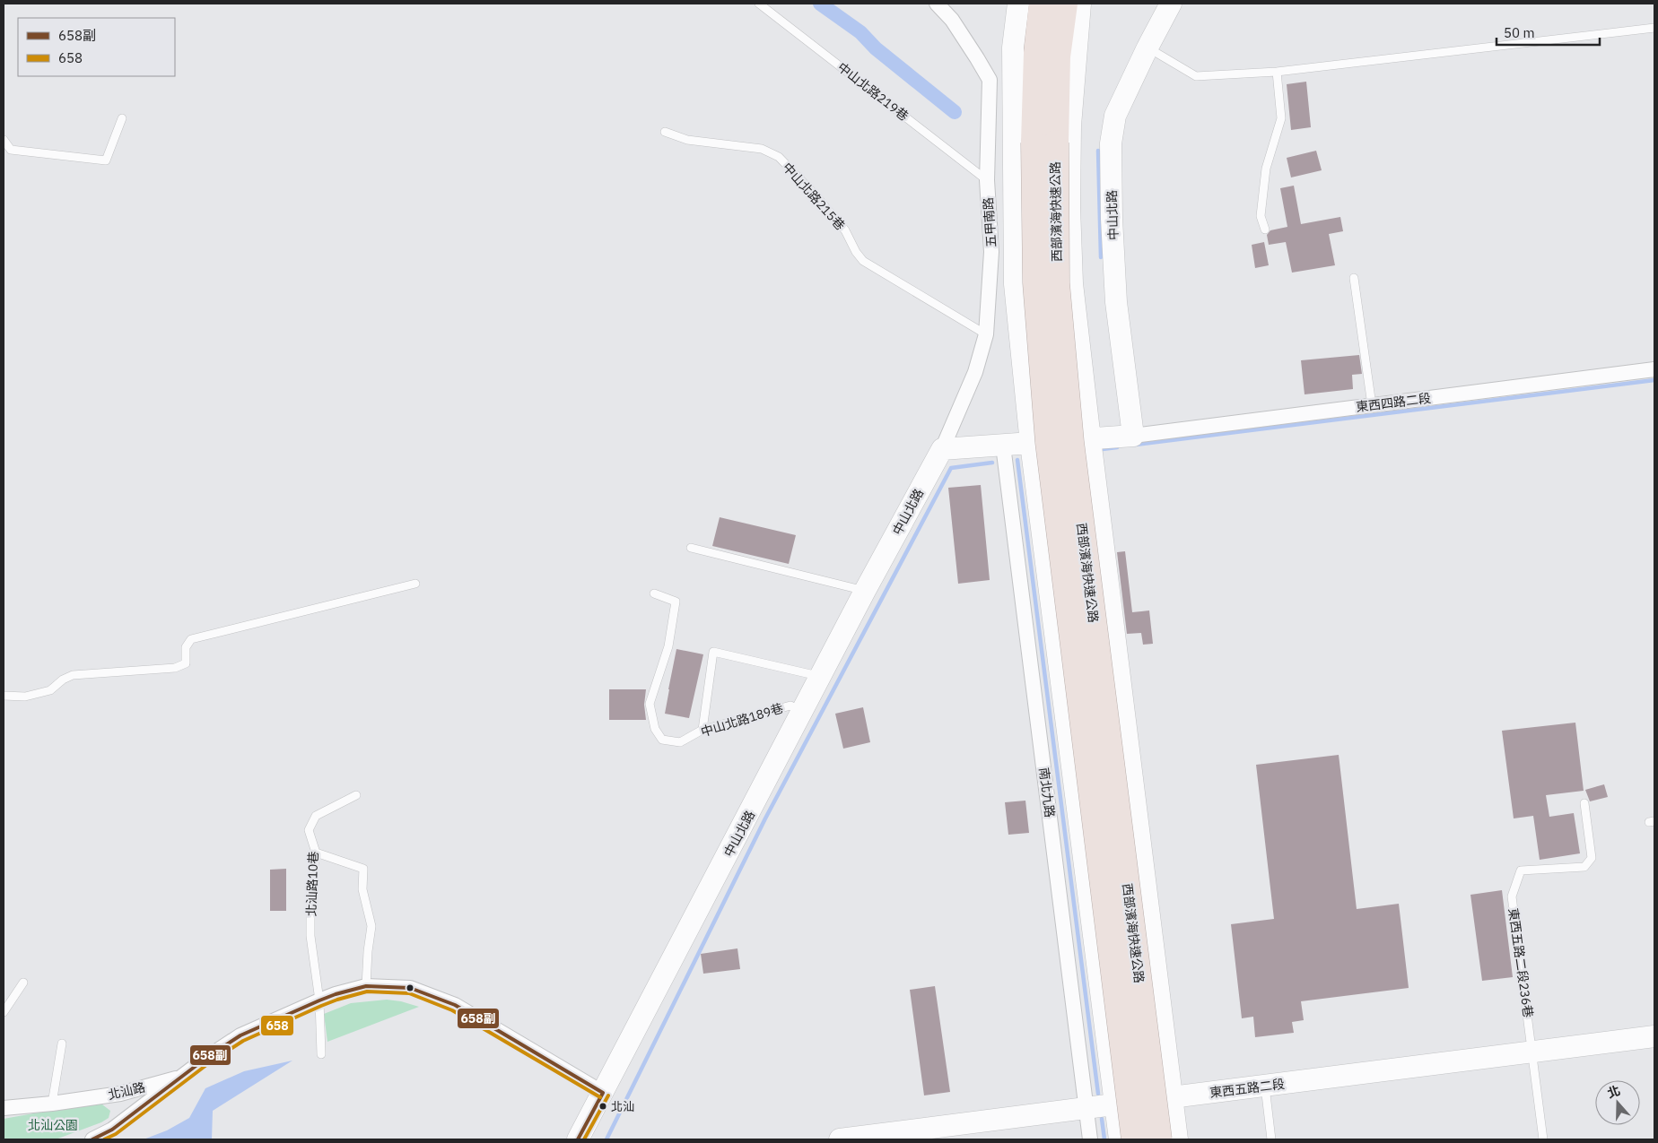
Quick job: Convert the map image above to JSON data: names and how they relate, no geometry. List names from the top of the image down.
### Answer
{
  "streets": {
    "highway": ["西部濱海快速公路"],
    "street": [
      "中山北路",
      "五甲南路",
      "東西四路二段",
      "南北九路",
      "東西五路二段",
      "北汕路"
    ],
    "lane": [
      "中山北路219巷",
      "中山北路215巷",
      "中山北路189巷",
      "北汕路10巷",
      "東西五路二段236巷"
    ]
  },
  "crossings": [
    ["中山北路219巷", "五甲南路"],
    ["中山北路215巷", "五甲南路"],
    ["中山北路", "五甲南路"],
    ["中山北路", "東西四路二段"],
    ["中山北路", "中山北路189巷"],
    ["中山北路", "北汕路"],
    ["南北九路", "東西五路二段"],
    ["北汕路10巷", "北汕路"],
    ["東西五路二段236巷", "東西五路二段"]
  ],
  "parks": ["北汕公園"],
  "places": ["北汕"],
  "lines": ["transit line 658副", "transit line 658"],
  "legend": ["658副", "658"],
  "scale_bar": "50 m",
  "north": "top"
}
